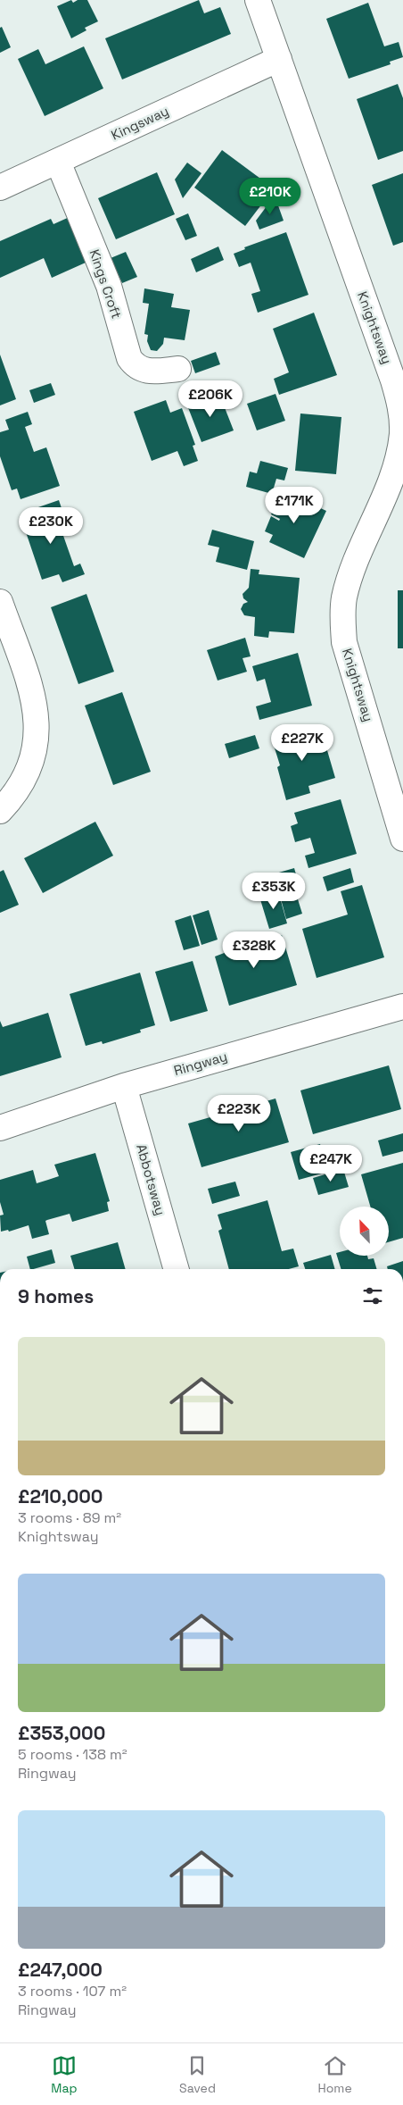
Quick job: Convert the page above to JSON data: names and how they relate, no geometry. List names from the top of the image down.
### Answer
{
  "streets": {
    "street": [
      "Kingsway",
      "Kings Croft",
      "Knightsway",
      "Ringway",
      "Abbotsway"
    ]
  },
  "crossings": [
    ["Kingsway", "Kings Croft"],
    ["Kingsway", "Knightsway"],
    ["Ringway", "Abbotsway"]
  ],
  "north": "top left",
  "page": {
    "price": [
      "£210K",
      "£206K",
      "£171K",
      "£230K",
      "£227K",
      "£353K",
      "£328K",
      "£223K",
      "£247K"
    ],
    "heading": "9 homes",
    "list": [
      {
        "name": "£210,000",
        "note": "3 rooms · 89 m² · Knightsway"
      },
      {
        "name": "£353,000",
        "note": "5 rooms · 138 m² · Ringway"
      },
      {
        "name": "£247,000",
        "note": "3 rooms · 107 m² · Ringway"
      }
    ],
    "tabs": ["Map", "Saved", "Home"]
  }
}
